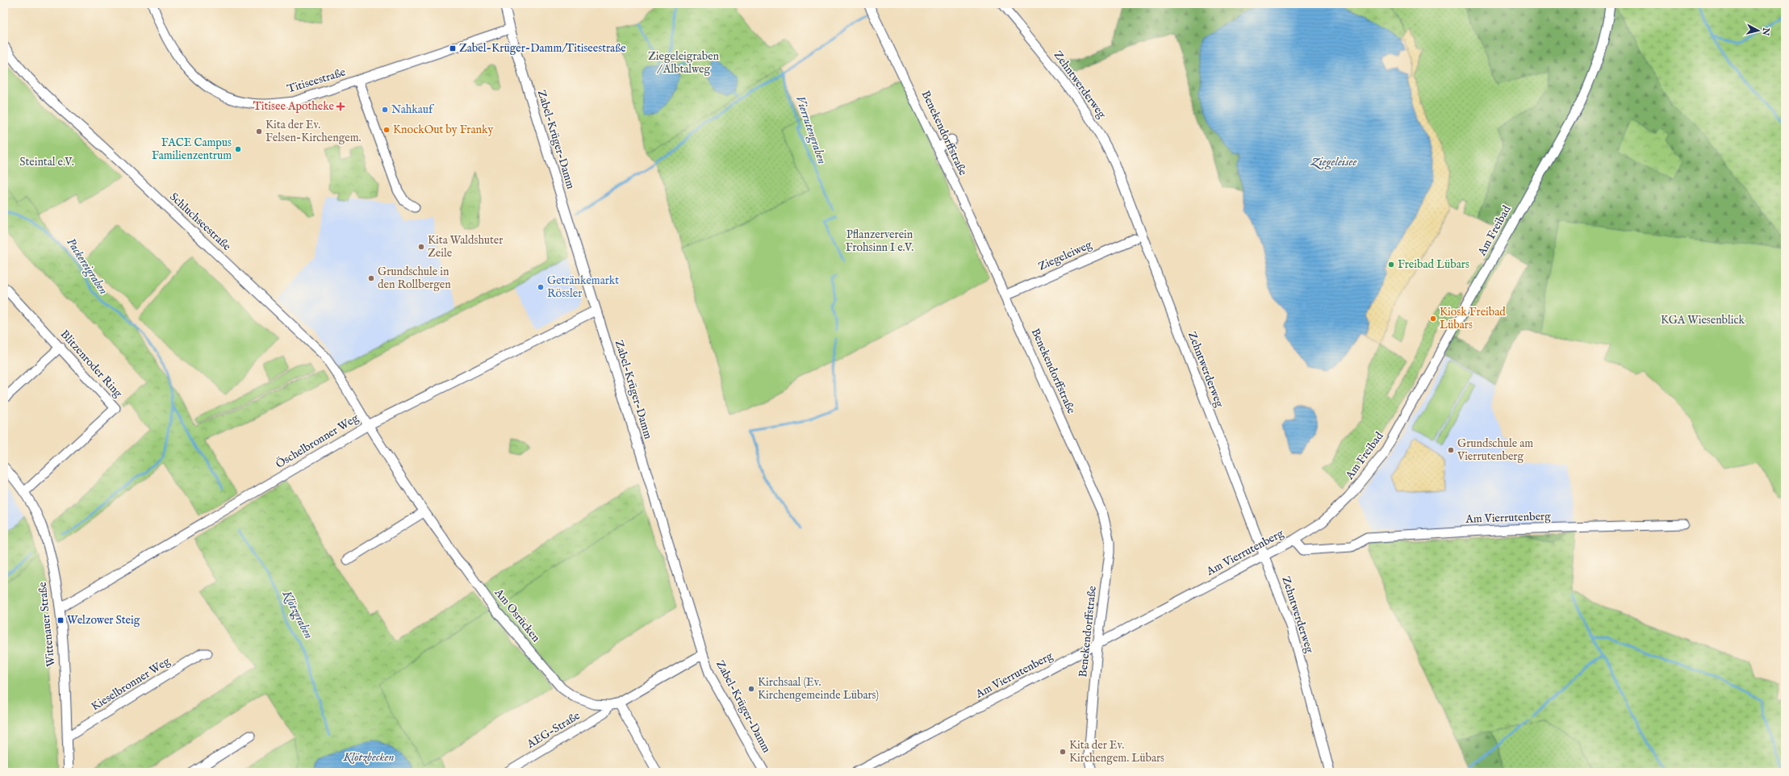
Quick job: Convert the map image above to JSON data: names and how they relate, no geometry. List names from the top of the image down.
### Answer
{
  "streets": {
    "street": [
      "Titiseestraße",
      "Zehntwerderweg",
      "Benekendorffstraße",
      "Zabel-Krüger-Damm",
      "Schluchseestraße",
      "Am Freibad",
      "Ziegeleiweg",
      "Blitzenroder Ring",
      "Öschelbronner Weg",
      "Am Vierrutenberg",
      "Am Osrücken",
      "Wittenauer Straße",
      "Kieselbronner Weg",
      "AEG-Straße"
    ]
  },
  "crossings": [
    ["Titiseestraße", "Zabel-Krüger-Damm"],
    ["Zehntwerderweg", "Am Vierrutenberg"],
    ["Benekendorffstraße", "Ziegeleiweg"],
    ["Benekendorffstraße", "Am Vierrutenberg"],
    ["Zabel-Krüger-Damm", "Öschelbronner Weg"],
    ["Zabel-Krüger-Damm", "Am Osrücken"],
    ["Schluchseestraße", "Öschelbronner Weg"],
    ["Schluchseestraße", "Am Osrücken"],
    ["Am Freibad", "Am Vierrutenberg"],
    ["Blitzenroder Ring", "Wittenauer Straße"],
    ["Öschelbronner Weg", "Am Osrücken"],
    ["Öschelbronner Weg", "Wittenauer Straße"],
    ["Am Osrücken", "AEG-Straße"],
    ["Wittenauer Straße", "Kieselbronner Weg"]
  ],
  "water": [
    "Vierrutengraben",
    "Ziegeleisee",
    "Packereigraben",
    "Klötzgraben",
    "Klötzbecken"
  ],
  "parks": [
    "Ziegeleigraben / Albtalweg",
    "Steintal e.V.",
    "Pflanzerverein Frohsinn I e.V.",
    "KGA Wiesenblick"
  ],
  "places": {
    "transit": ["Zabel-Krüger-Damm/Titiseestraße", "Welzower Steig"],
    "health": ["Titisee Apotheke"],
    "other": [
      "Nahkauf",
      "KnockOut by Franky",
      "Kita der Ev. Felsen-Kirchengem.",
      "FACE Campus Familienzentrum",
      "Kita Waldshuter Zeile",
      "Freibad Lübars",
      "Grundschule in den Rollbergen",
      "Getränkemarkt Rössler",
      "Kiosk Freibad Lübars",
      "Grundschule am Vierrutenberg",
      "Kirchsaal (Ev. Kirchengemeinde Lübars)",
      "Kita der Ev. Kirchengem. Lübars"
    ]
  },
  "north": "right"
}
